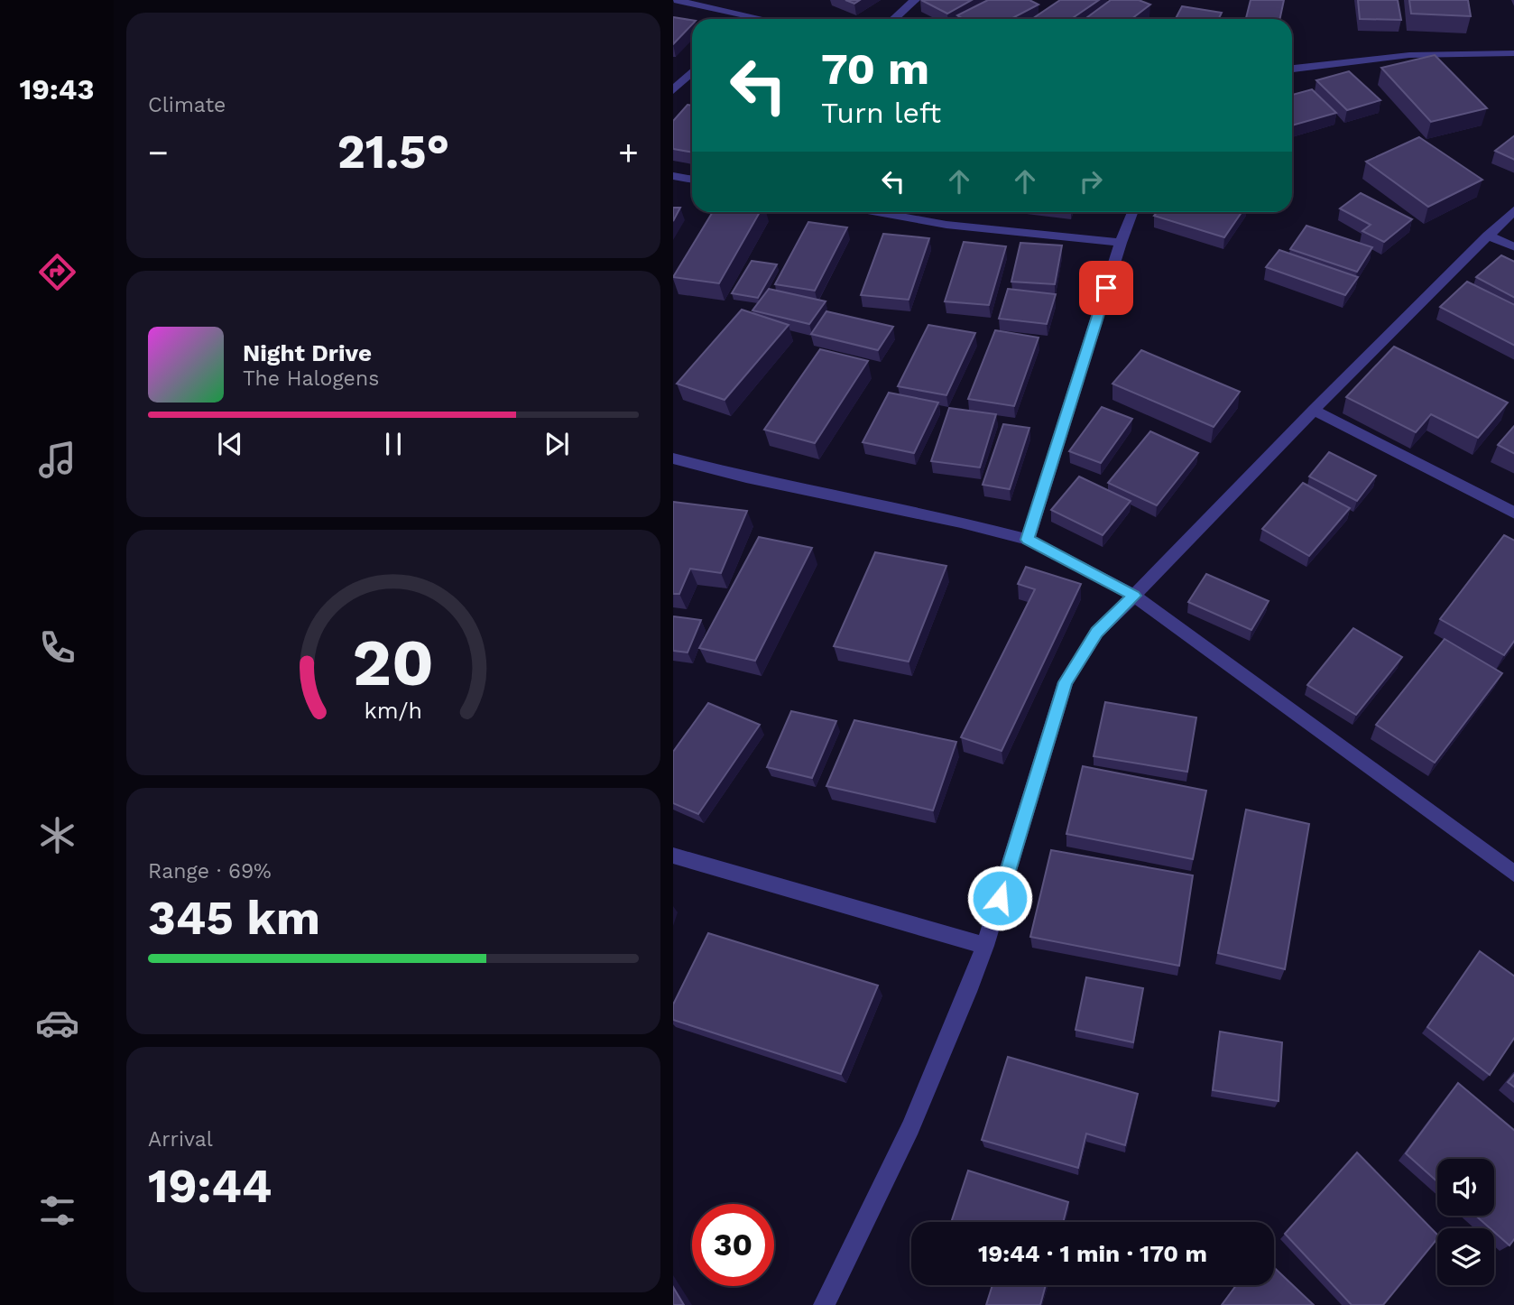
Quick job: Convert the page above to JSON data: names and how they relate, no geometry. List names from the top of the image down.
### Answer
{
  "page": {
    "tabs": "19:43",
    "tile": [
      "Climate",
      ["Range · 69%", "345 km"],
      ["Arrival", "19:44"]
    ],
    "turn": ["70 m", "Turn left"],
    "heat": ["−", "21.5°", "+"],
    "song": ["Night Drive", "The Halogens"],
    "limit": "30",
    "trip": "19:44 · 1 min · 170 m",
    "gauge": ["20", "km/h"]
  }
}
